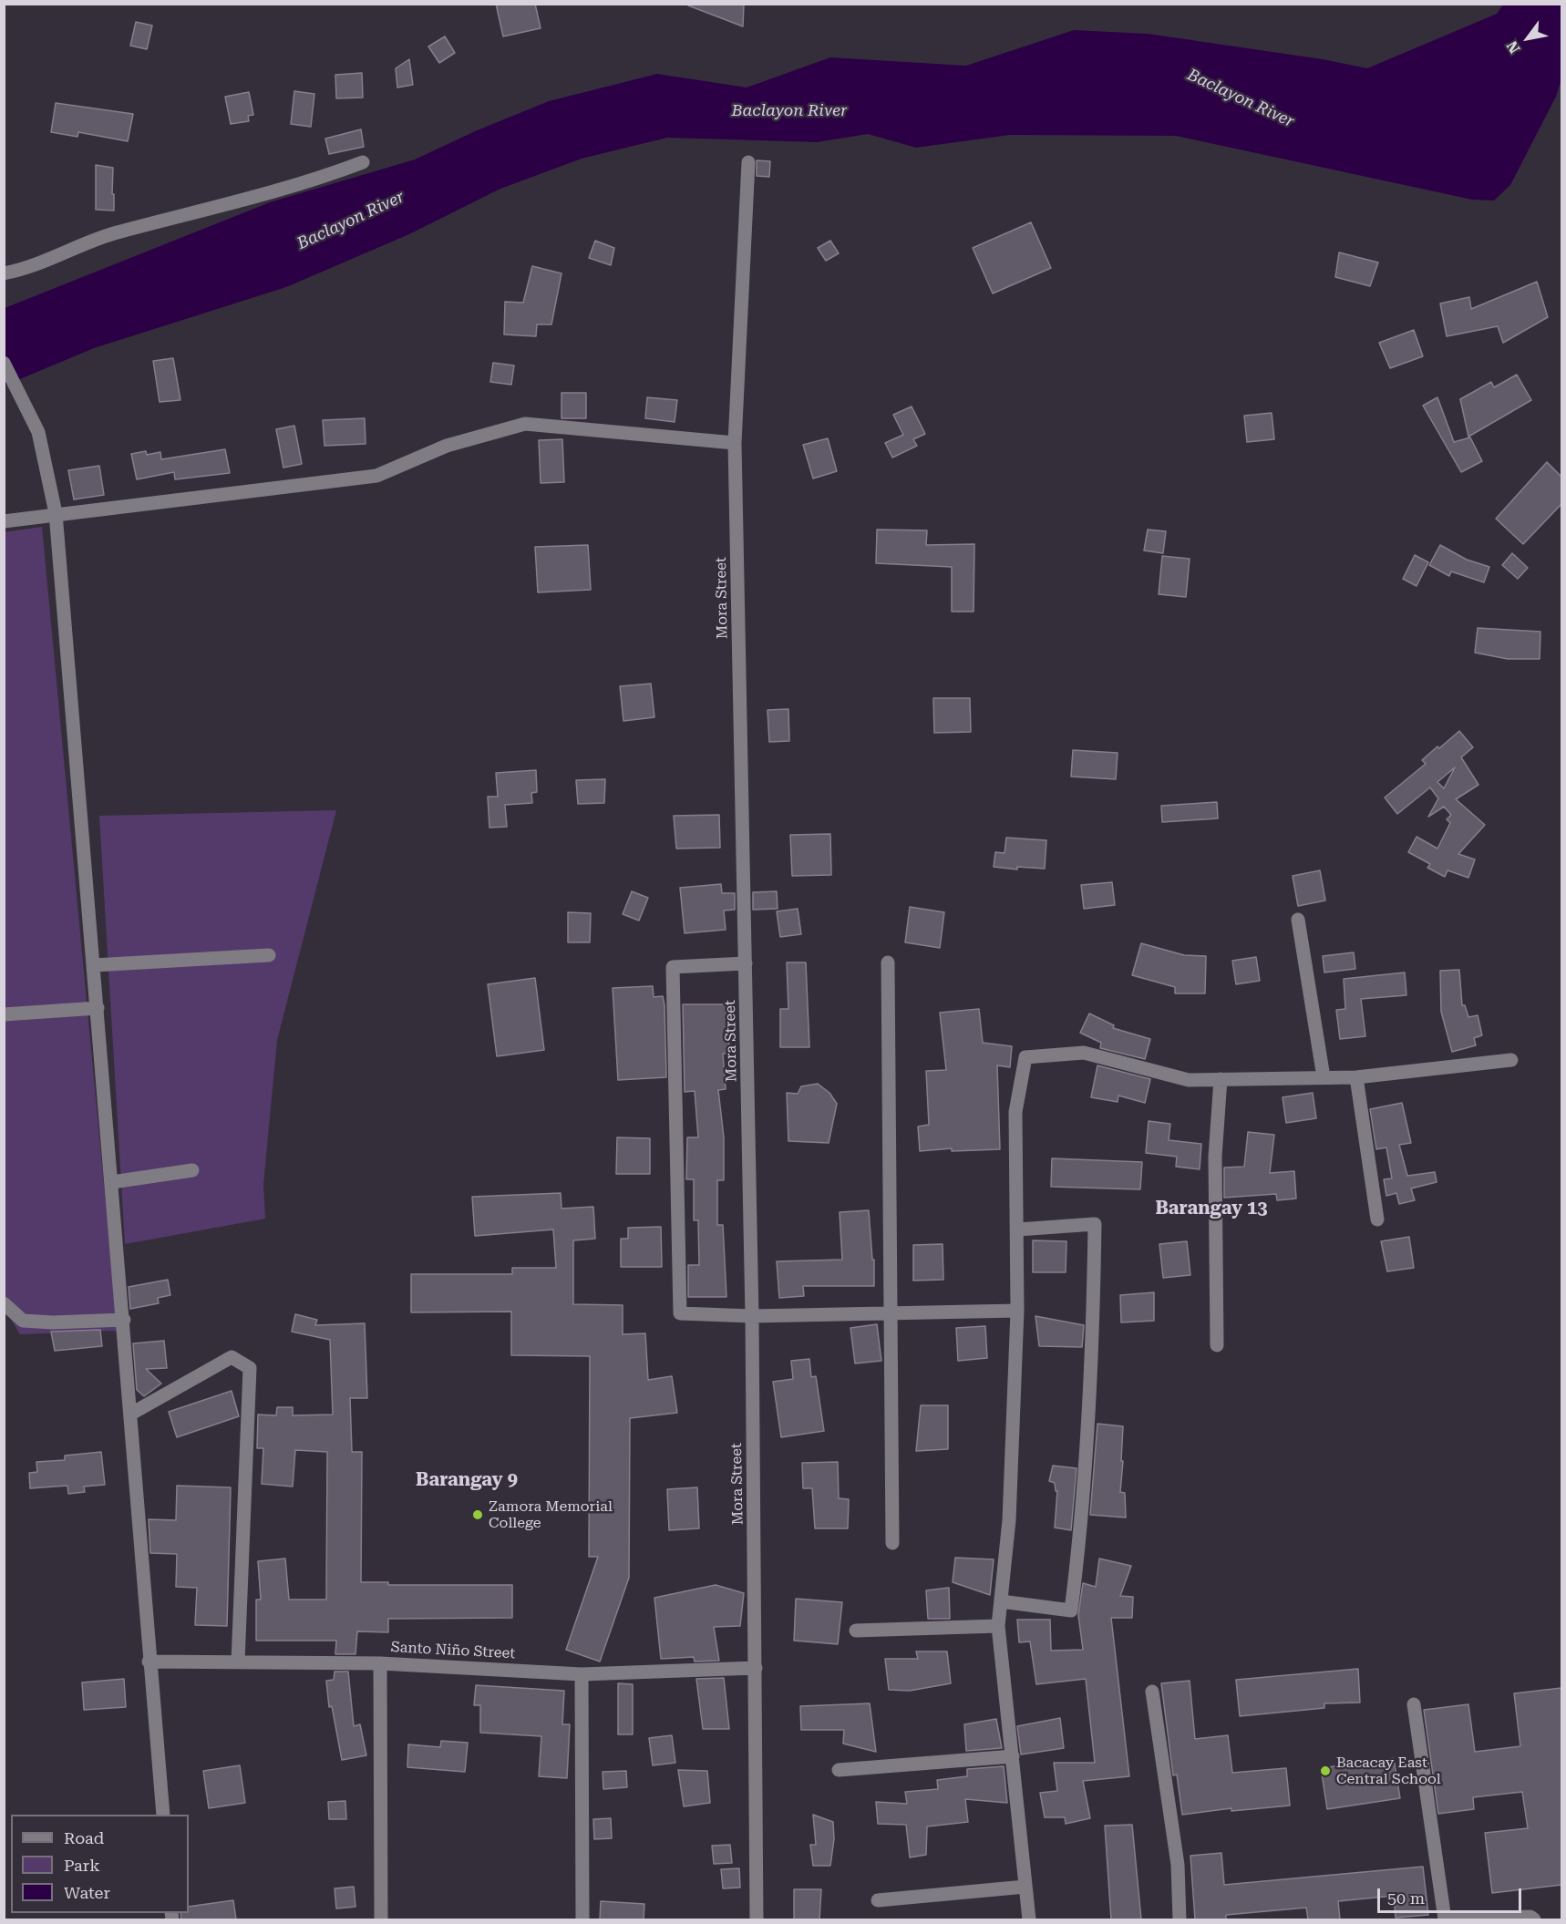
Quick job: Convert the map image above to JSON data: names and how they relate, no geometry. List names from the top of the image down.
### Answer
{
  "streets": {
    "street": ["Mora Street", "Santo Niño Street"]
  },
  "crossings": [
    ["Mora Street", "Santo Niño Street"]
  ],
  "districts": ["Barangay 13", "Barangay 9"],
  "water": ["Baclayon River"],
  "places": ["Zamora Memorial College", "Bacacay East Central School"],
  "legend": ["Road", "Park", "Water"],
  "scale_bar": "50 m",
  "north": "bottom left"
}
